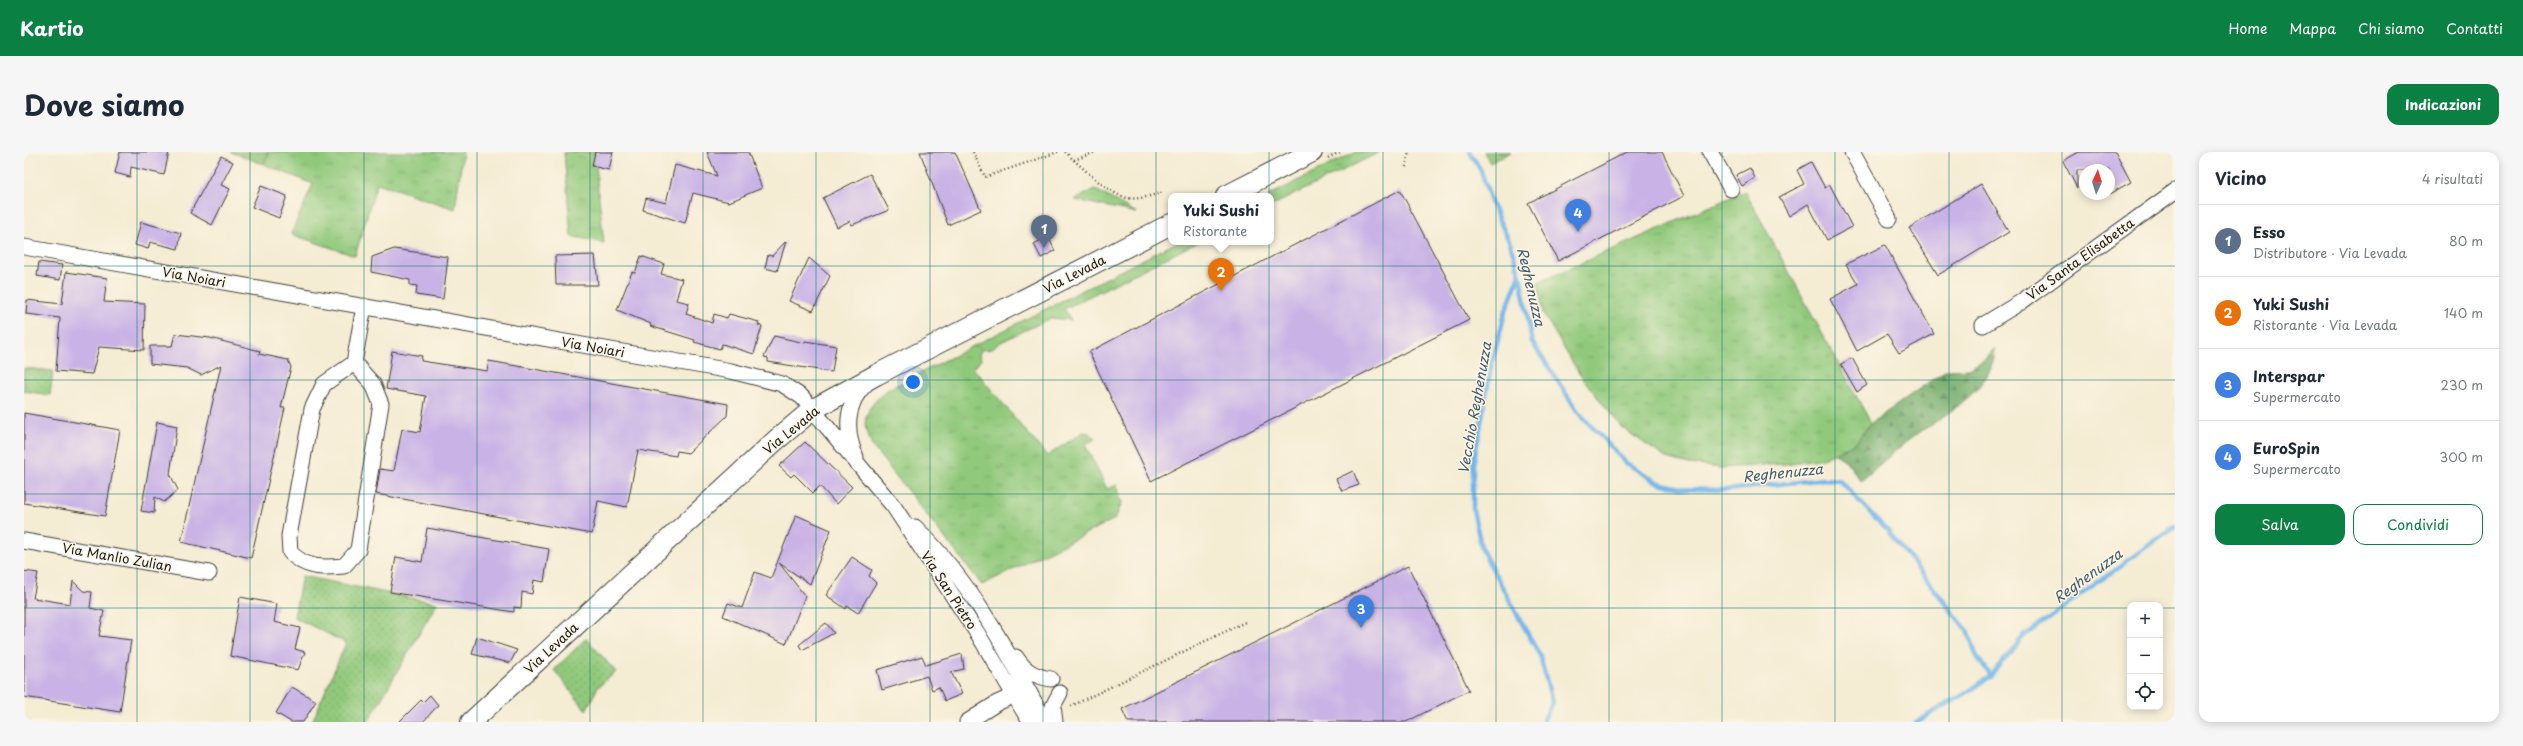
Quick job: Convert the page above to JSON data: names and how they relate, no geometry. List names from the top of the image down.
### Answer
{
  "streets": {
    "main road": ["Via Levada"],
    "street": [
      "Via Santa Elisabetta",
      "Via Noiari",
      "Via Manlio Zulian",
      "Via San Pietro"
    ]
  },
  "crossings": [
    ["Via Levada", "Via Noiari"],
    ["Via Levada", "Via San Pietro"],
    ["Via Noiari", "Via San Pietro"]
  ],
  "water": ["Reghenuzza", "Vecchio Reghenuzza"],
  "north": "top",
  "page": {
    "header": "Kartio",
    "nav": [
      "Home",
      "Mappa",
      "Chi siamo",
      "Contatti"
    ],
    "title": "Dove siamo",
    "buttons": [
      "Indicazioni",
      ["Salva", "Condividi"]
    ],
    "heading": ["Vicino", "4 risultati"],
    "popup": ["Yuki Sushi", "Ristorante"],
    "pins": [
      "4",
      "1",
      "2",
      "3"
    ],
    "list": [
      {
        "mark": "1",
        "name": "Esso",
        "note": "Distributore · Via Levada",
        "value": "80 m"
      },
      {
        "mark": "2",
        "name": "Yuki Sushi",
        "note": "Ristorante · Via Levada",
        "value": "140 m"
      },
      {
        "mark": "3",
        "name": "Interspar",
        "note": "Supermercato",
        "value": "230 m"
      },
      {
        "mark": "4",
        "name": "EuroSpin",
        "note": "Supermercato",
        "value": "300 m"
      }
    ],
    "map_buttons": ["+", "−"]
  }
}
